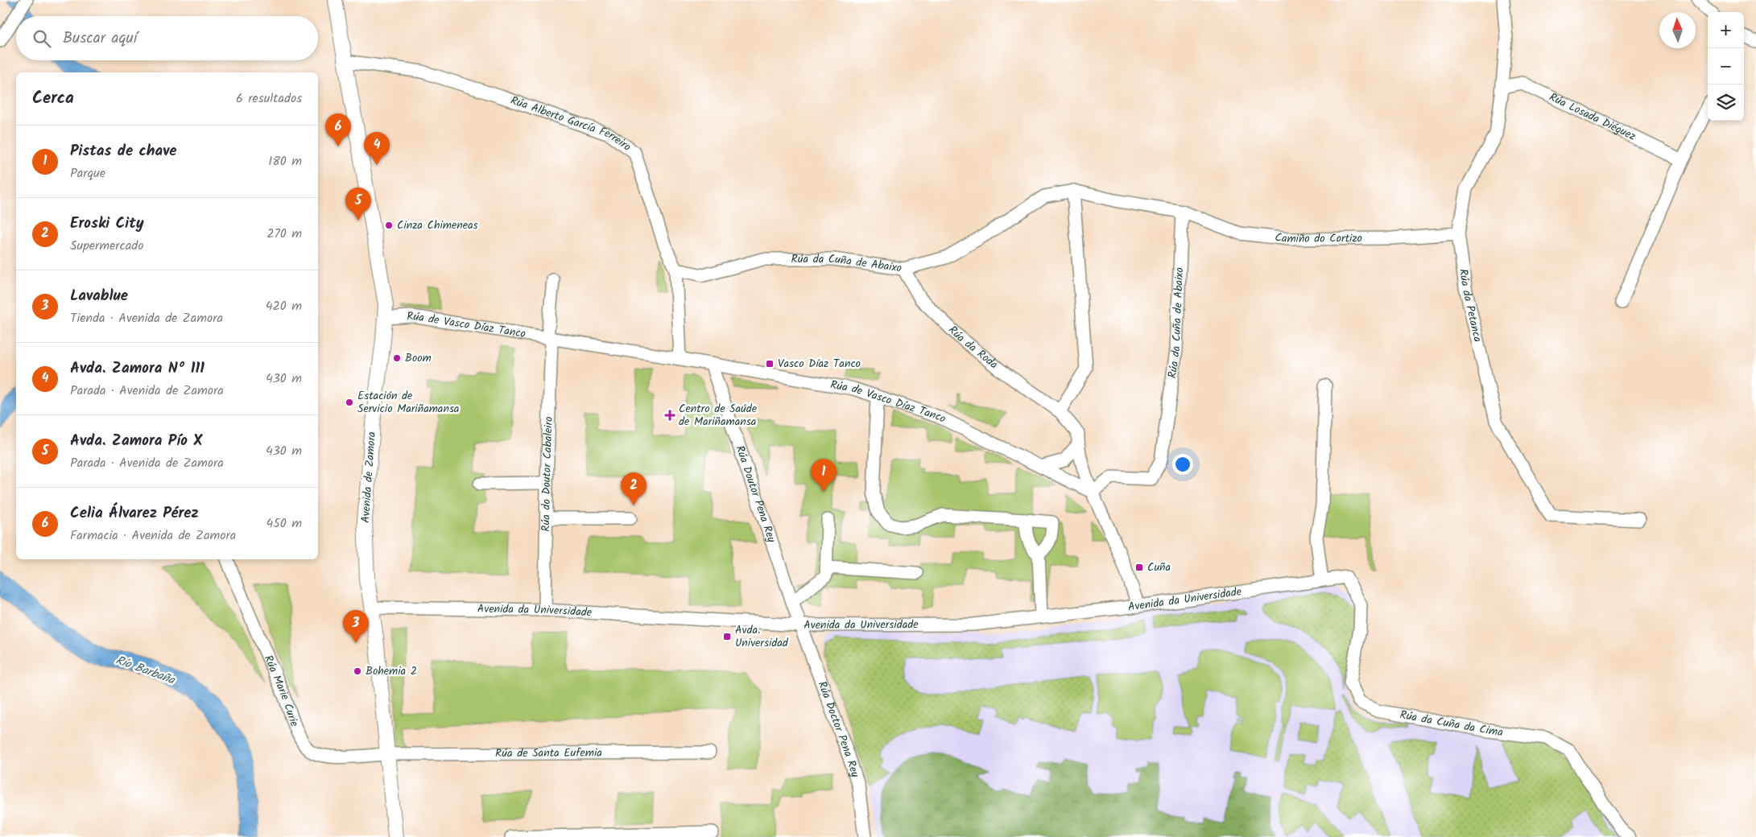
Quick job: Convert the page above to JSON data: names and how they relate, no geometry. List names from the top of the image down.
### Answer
{
  "streets": {
    "street": [
      "Rúa Losada Diéguez",
      "Rúa Alberto García Ferreiro",
      "Camiño do Cortizo",
      "Rúa da Cuña de Abaixo",
      "Rúa da Petanca",
      "Rúa de Vasco Díaz Tanco",
      "Rúa da Roda",
      "Rúa do Doutor Cabaleiro",
      "Avenida de Zamora",
      "Rúa Doutor Pena Rey",
      "Avenida da Universidade",
      "Rúa Marie Curie",
      "Rúa da Cuña da Cima",
      "Rúa Doctor Pena Rey",
      "Rúa de Santa Eufemia"
    ]
  },
  "crossings": [
    ["Rúa Losada Diéguez", "Rúa da Petanca"],
    ["Rúa Alberto García Ferreiro", "Rúa da Cuña de Abaixo"],
    ["Rúa Alberto García Ferreiro", "Rúa de Vasco Díaz Tanco"],
    ["Rúa Alberto García Ferreiro", "Avenida de Zamora"],
    ["Camiño do Cortizo", "Rúa da Cuña de Abaixo"],
    ["Camiño do Cortizo", "Rúa da Petanca"],
    ["Rúa da Cuña de Abaixo", "Rúa de Vasco Díaz Tanco"],
    ["Rúa da Cuña de Abaixo", "Rúa da Roda"],
    ["Rúa de Vasco Díaz Tanco", "Rúa da Roda"],
    ["Rúa de Vasco Díaz Tanco", "Rúa do Doutor Cabaleiro"],
    ["Rúa de Vasco Díaz Tanco", "Avenida de Zamora"],
    ["Rúa de Vasco Díaz Tanco", "Rúa Doutor Pena Rey"],
    ["Rúa do Doutor Cabaleiro", "Avenida da Universidade"],
    ["Avenida de Zamora", "Avenida da Universidade"],
    ["Avenida de Zamora", "Rúa Marie Curie"],
    ["Avenida de Zamora", "Rúa de Santa Eufemia"],
    ["Rúa Doutor Pena Rey", "Avenida da Universidade"],
    ["Rúa Doutor Pena Rey", "Rúa Doctor Pena Rey"],
    ["Avenida da Universidade", "Rúa da Cuña da Cima"],
    ["Avenida da Universidade", "Rúa Doctor Pena Rey"],
    ["Rúa Marie Curie", "Rúa de Santa Eufemia"]
  ],
  "water": ["Río Barbaña"],
  "places": {
    "other": [
      "Cinza Chimeneas",
      "Boom",
      "Estación de Servicio Mariñamansa",
      "Bohemia 2"
    ],
    "transit": ["Vasco Díaz Tanco", "Cuña", "Avda. Universidad"],
    "health": ["Centro de Saúde de Mariñamansa"]
  },
  "north": "top",
  "page": {
    "map_buttons": ["+", "−"],
    "search": "Buscar aquí",
    "heading": ["Cerca", "6 resultados"],
    "pins": [
      "6",
      "4",
      "5",
      "1",
      "2",
      "3"
    ],
    "list": [
      {
        "mark": "1",
        "name": "Pistas de chave",
        "note": "Parque",
        "value": "180 m"
      },
      {
        "mark": "2",
        "name": "Eroski City",
        "note": "Supermercado",
        "value": "270 m"
      },
      {
        "mark": "3",
        "name": "Lavablue",
        "note": "Tienda · Avenida de Zamora",
        "value": "420 m"
      },
      {
        "mark": "4",
        "name": "Avda. Zamora Nº 111",
        "note": "Parada · Avenida de Zamora",
        "value": "430 m"
      },
      {
        "mark": "5",
        "name": "Avda. Zamora Pío X",
        "note": "Parada · Avenida de Zamora",
        "value": "430 m"
      },
      {
        "mark": "6",
        "name": "Celia Álvarez Pérez",
        "note": "Farmacia · Avenida de Zamora",
        "value": "450 m"
      }
    ]
  }
}
